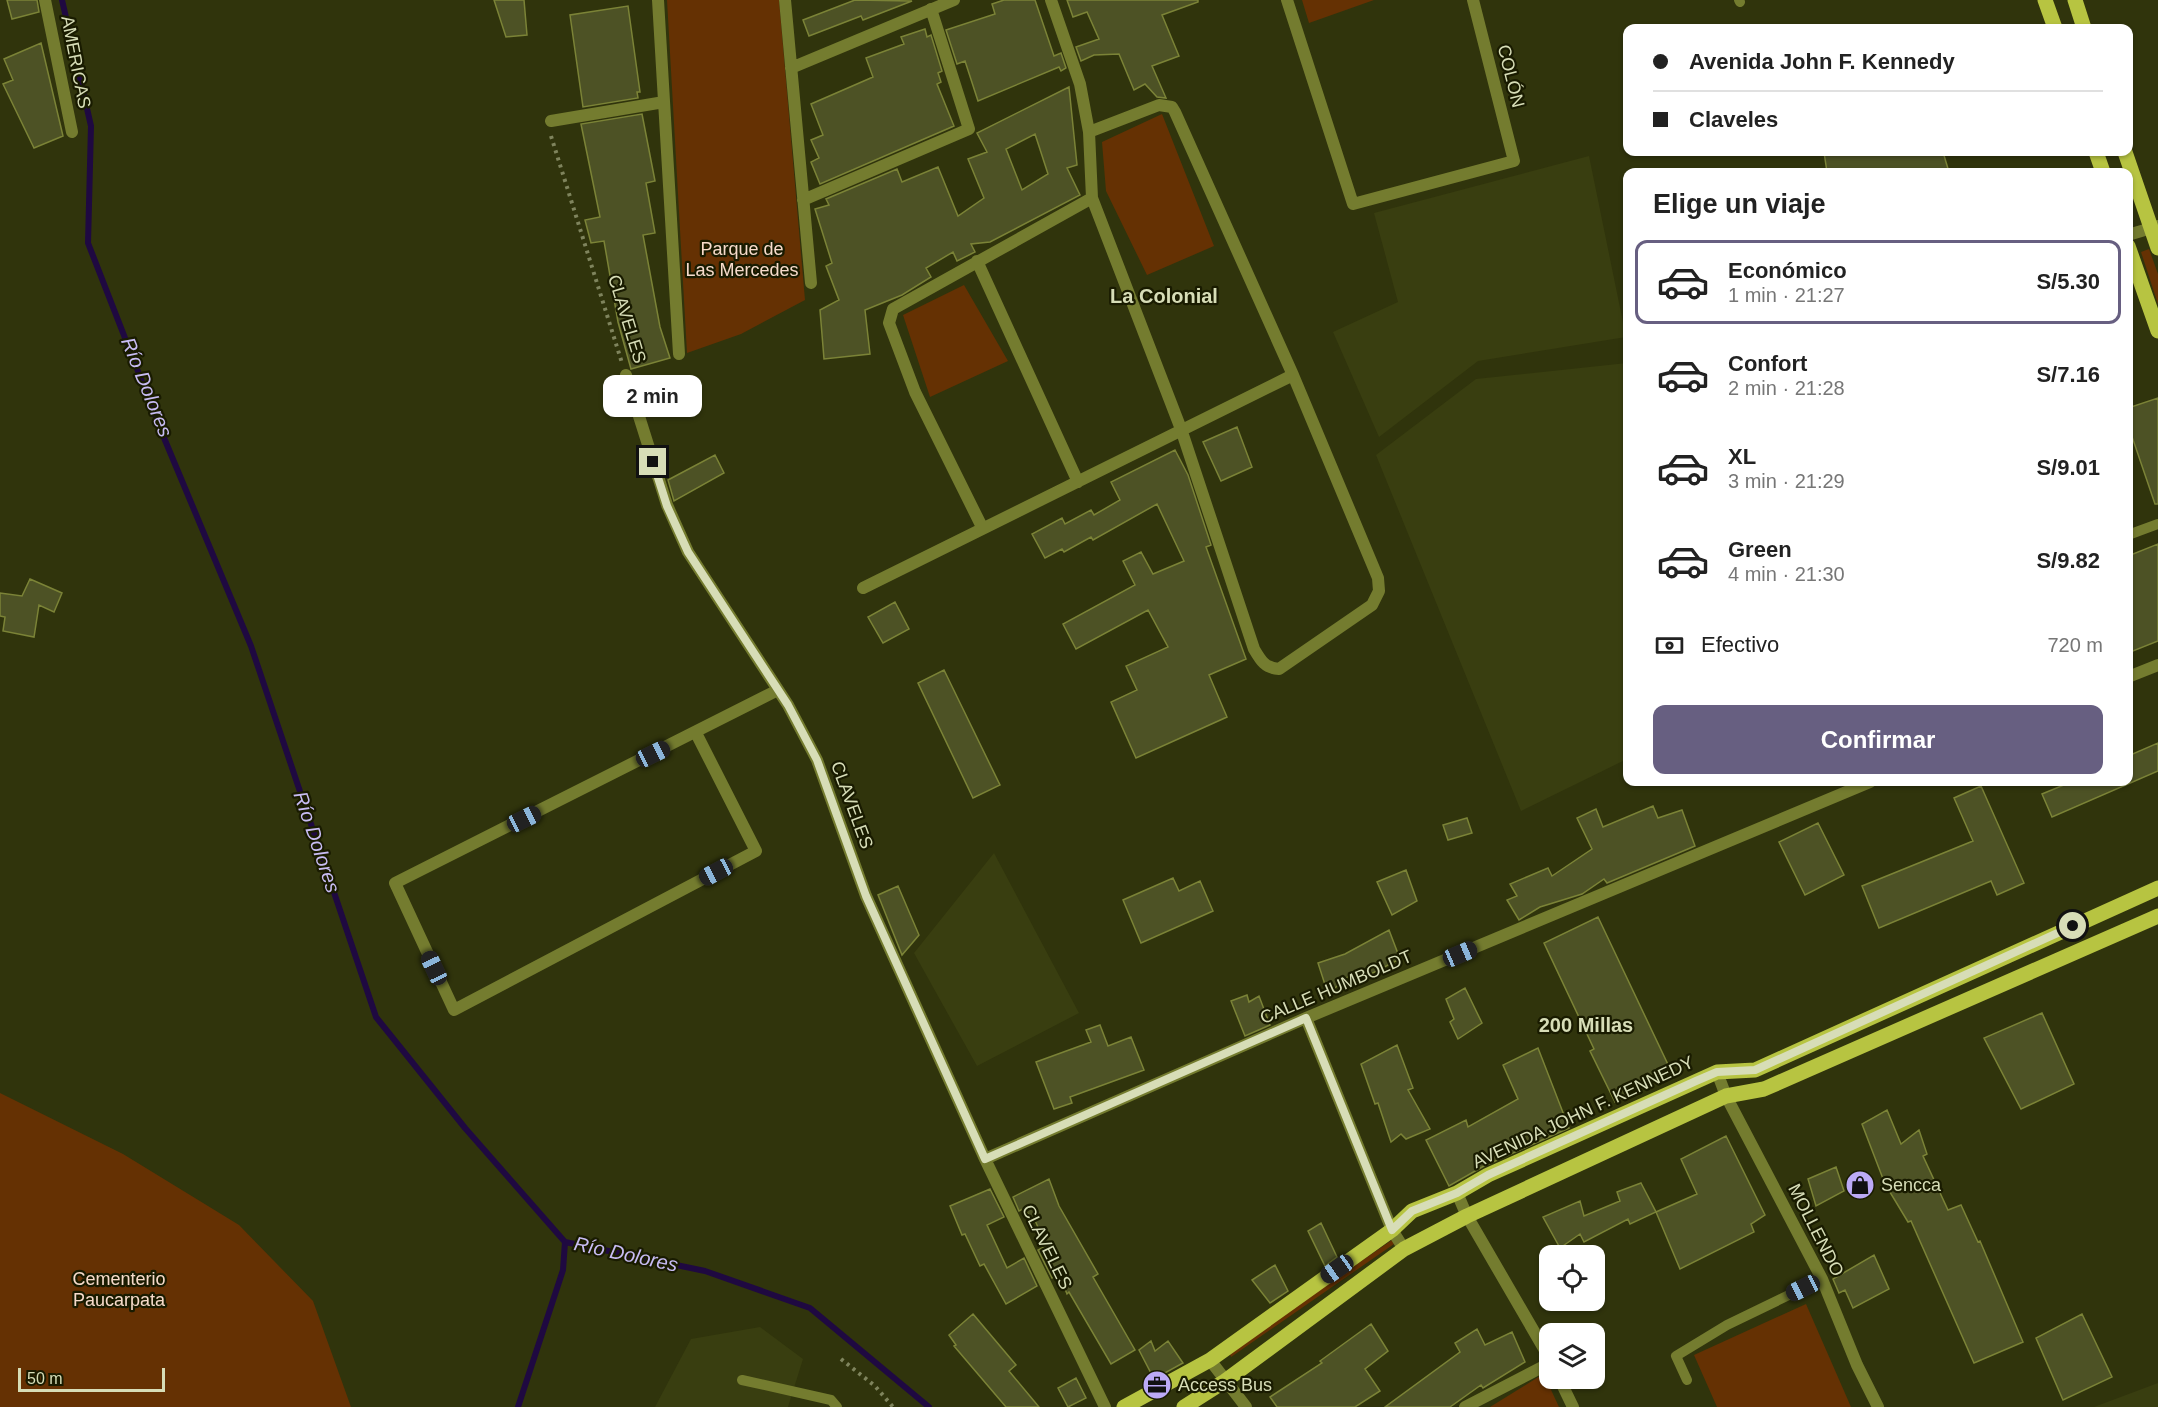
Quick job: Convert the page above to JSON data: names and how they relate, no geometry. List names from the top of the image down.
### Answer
{
  "streets": {
    "main road": ["AVENIDA JOHN F. KENNEDY"],
    "street": [
      "AMERICAS",
      "COLÓN",
      "CLAVELES",
      "CALLE HUMBOLDT",
      "MOLLENDO"
    ]
  },
  "crossings": [
    ["CLAVELES", "CALLE HUMBOLDT"],
    ["AVENIDA JOHN F. KENNEDY", "MOLLENDO"]
  ],
  "districts": ["La Colonial", "200 Millas"],
  "water": ["Río Dolores"],
  "parks": ["Parque de Las Mercedes", "Cementerio Paucarpata"],
  "places": {
    "shop": ["Sencca"],
    "office": ["Access Bus"]
  },
  "scale_bar": "50 m",
  "page": {
    "banner": ["Avenida John F. Kennedy", "Claveles"],
    "heading": "Elige un viaje",
    "list": [
      {
        "name": "Económico",
        "note": "1 min · 21:27",
        "value": "S/5.30"
      },
      {
        "name": "Confort",
        "note": "2 min · 21:28",
        "value": "S/7.16"
      },
      {
        "name": "XL",
        "note": "3 min · 21:29",
        "value": "S/9.01"
      },
      {
        "name": "Green",
        "note": "4 min · 21:30",
        "value": "S/9.82"
      }
    ],
    "bubble": "2 min",
    "pay": ["Efectivo", "720 m"],
    "buttons": "Confirmar",
    "scale": "50 m"
  }
}
